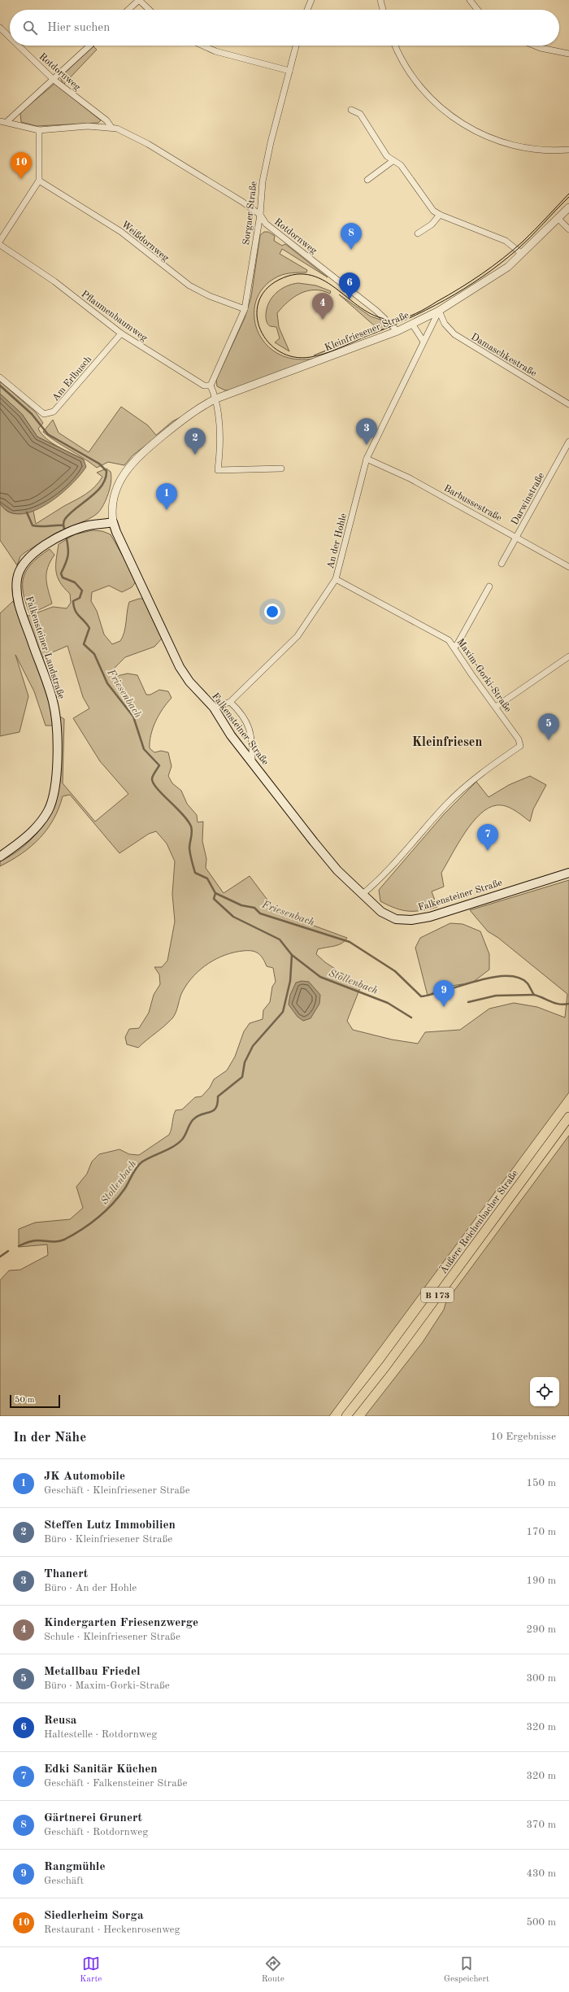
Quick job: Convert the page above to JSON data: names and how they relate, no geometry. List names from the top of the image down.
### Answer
{
  "streets": {
    "main road": [
      "Falkensteiner Landstraße",
      "Falkensteiner Straße",
      "Äußere Reichenbacher Straße",
      "B 173"
    ],
    "street": [
      "Rotdornweg",
      "Sorgaer Straße",
      "Weißdornweg",
      "Pflaumenbaumweg",
      "Kleinfriesener Straße",
      "Damaschkestraße",
      "Am Erlbusch",
      "Darwinstraße",
      "Barbussestraße",
      "An der Hohle",
      "Maxim-Gorki-Straße"
    ]
  },
  "crossings": [
    ["Rotdornweg", "Sorgaer Straße"],
    ["Rotdornweg", "Kleinfriesener Straße"],
    ["Sorgaer Straße", "Weißdornweg"],
    ["Sorgaer Straße", "Pflaumenbaumweg"],
    ["Pflaumenbaumweg", "Am Erlbusch"],
    ["Kleinfriesener Straße", "Damaschkestraße"],
    ["Kleinfriesener Straße", "An der Hohle"],
    ["Kleinfriesener Straße", "Falkensteiner Landstraße"],
    ["Kleinfriesener Straße", "Falkensteiner Straße"],
    ["Damaschkestraße", "An der Hohle"],
    ["Darwinstraße", "Barbussestraße"],
    ["Barbussestraße", "An der Hohle"],
    ["An der Hohle", "Maxim-Gorki-Straße"],
    ["An der Hohle", "Falkensteiner Straße"],
    ["Falkensteiner Landstraße", "Falkensteiner Straße"],
    ["Maxim-Gorki-Straße", "Falkensteiner Straße"]
  ],
  "districts": ["Kleinfriesen"],
  "water": ["Friesenbach", "Stollenbach"],
  "scale_bar": "50 m",
  "page": {
    "search": "Hier suchen",
    "pins": [
      "10",
      "8",
      "6",
      "4",
      "3",
      "2",
      "1",
      "5",
      "7",
      "9"
    ],
    "scale": "50 m",
    "heading": ["In der Nähe", "10 Ergebnisse"],
    "list": [
      {
        "mark": "1",
        "name": "JK Automobile",
        "note": "Geschäft · Kleinfriesener Straße",
        "value": "150 m"
      },
      {
        "mark": "2",
        "name": "Steffen Lutz Immobilien",
        "note": "Büro · Kleinfriesener Straße",
        "value": "170 m"
      },
      {
        "mark": "3",
        "name": "Thanert",
        "note": "Büro · An der Hohle",
        "value": "190 m"
      },
      {
        "mark": "4",
        "name": "Kindergarten Friesenzwerge",
        "note": "Schule · Kleinfriesener Straße",
        "value": "290 m"
      },
      {
        "mark": "5",
        "name": "Metallbau Friedel",
        "note": "Büro · Maxim-Gorki-Straße",
        "value": "300 m"
      },
      {
        "mark": "6",
        "name": "Reusa",
        "note": "Haltestelle · Rotdornweg",
        "value": "320 m"
      },
      {
        "mark": "7",
        "name": "Edki Sanitär Küchen",
        "note": "Geschäft · Falkensteiner Straße",
        "value": "320 m"
      },
      {
        "mark": "8",
        "name": "Gärtnerei Grunert",
        "note": "Geschäft · Rotdornweg",
        "value": "370 m"
      },
      {
        "mark": "9",
        "name": "Rangmühle",
        "note": "Geschäft",
        "value": "430 m"
      },
      {
        "mark": "10",
        "name": "Siedlerheim Sorga",
        "note": "Restaurant · Heckenrosenweg",
        "value": "500 m"
      }
    ],
    "nav": ["Karte", "Route", "Gespeichert"]
  }
}
